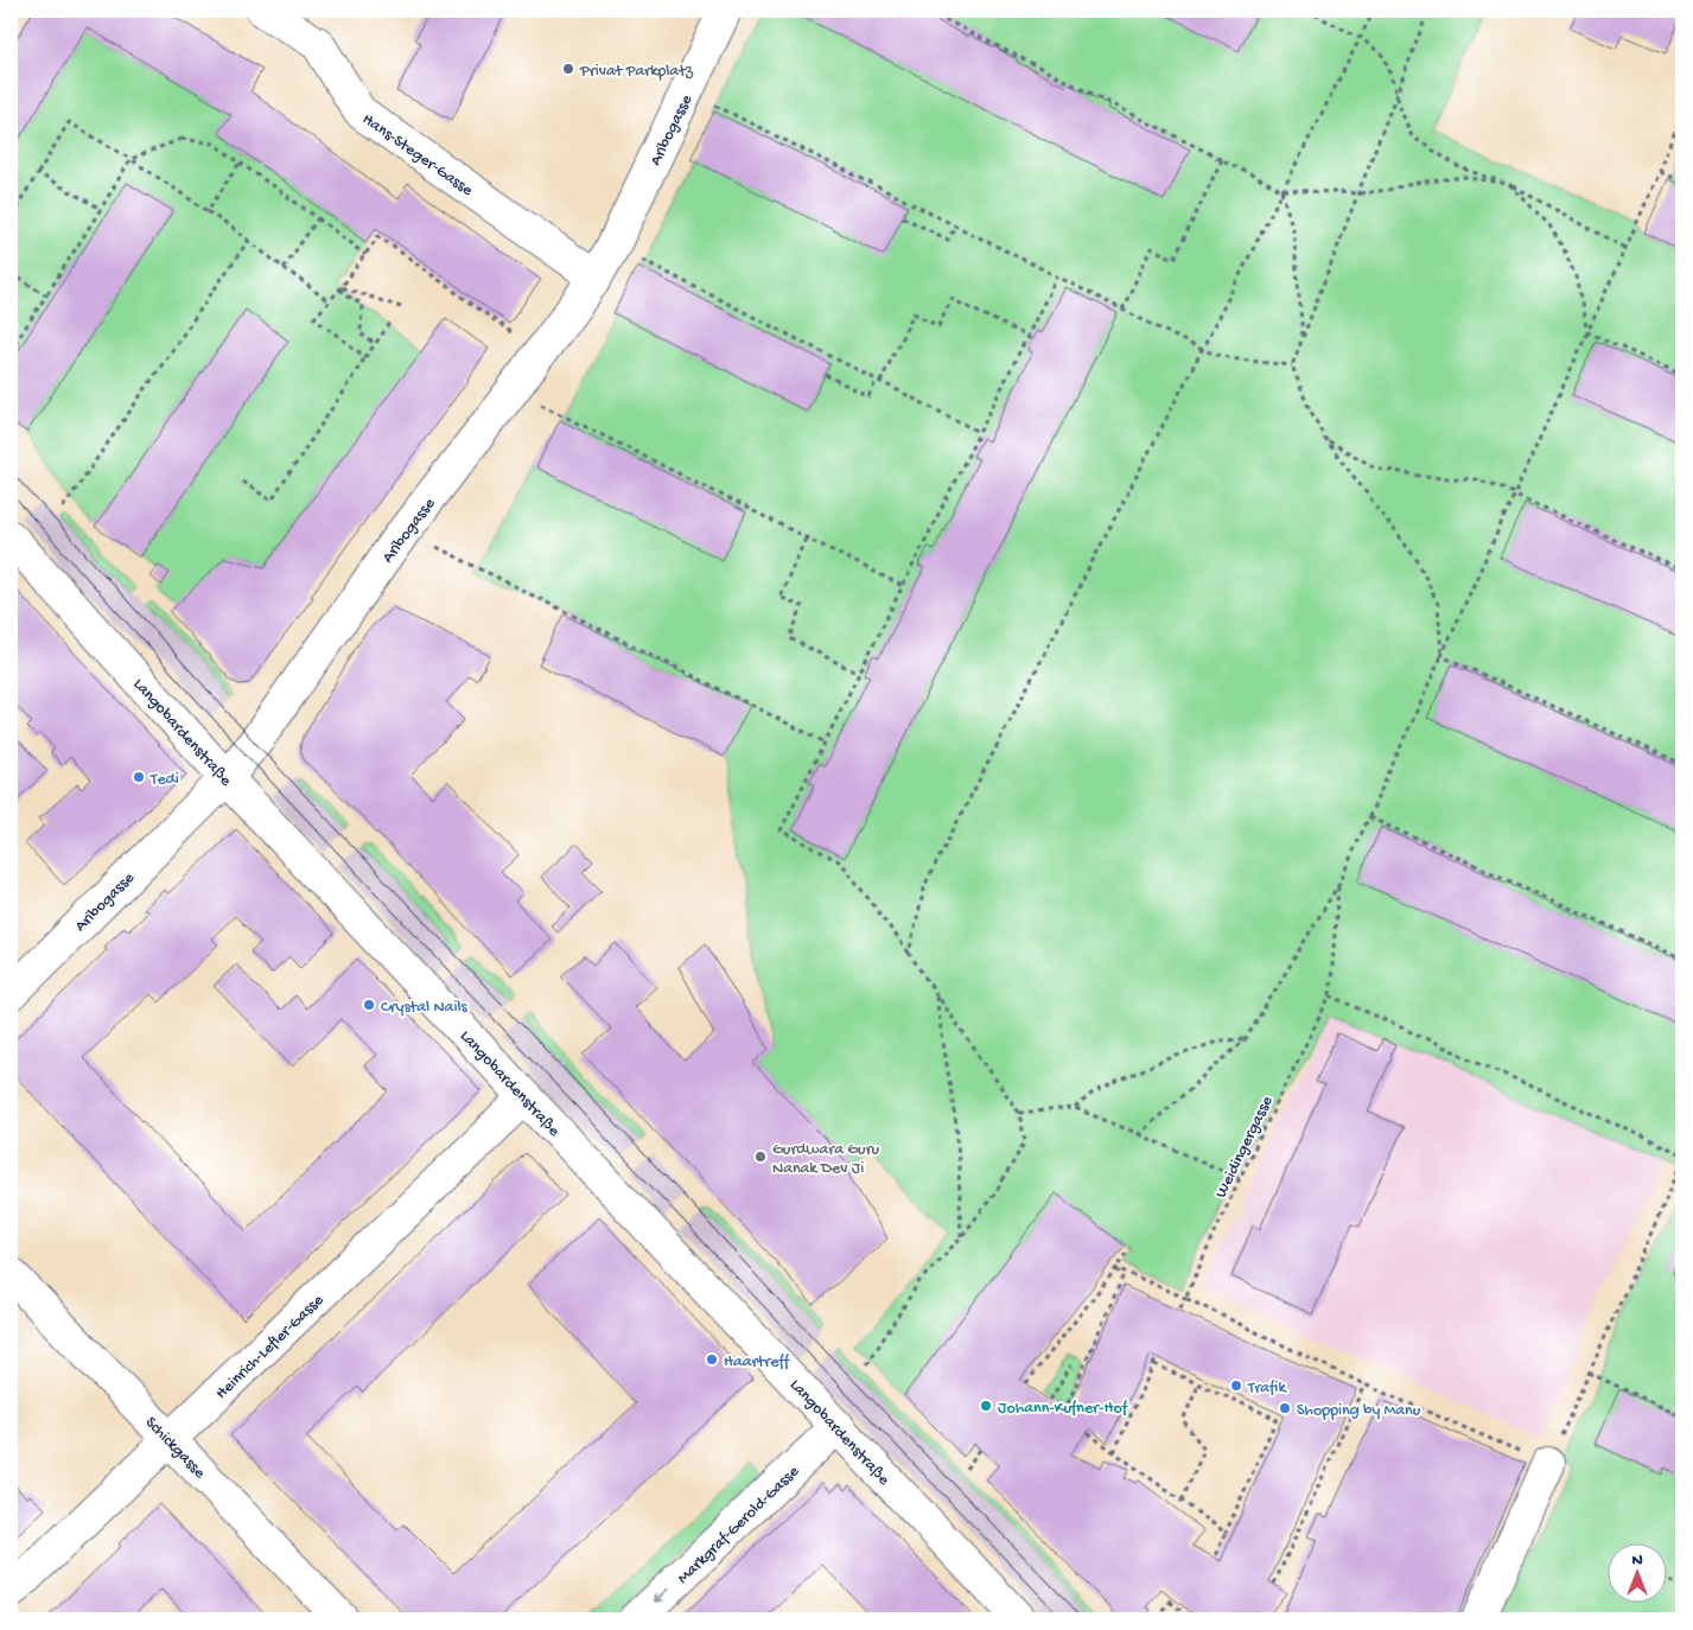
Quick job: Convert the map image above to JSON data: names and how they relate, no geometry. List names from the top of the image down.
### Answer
{
  "streets": {
    "street": [
      "Aribogasse",
      "Hans-Steger-Gasse",
      "Langobardenstraße",
      "Heinrich-Lefler-Gasse",
      "Schickgasse",
      "Markgraf-Gerold-Gasse"
    ],
    "path": ["Weidingergasse"]
  },
  "crossings": [
    ["Aribogasse", "Hans-Steger-Gasse"],
    ["Aribogasse", "Langobardenstraße"],
    ["Langobardenstraße", "Heinrich-Lefler-Gasse"],
    ["Langobardenstraße", "Markgraf-Gerold-Gasse"],
    ["Heinrich-Lefler-Gasse", "Schickgasse"]
  ],
  "one_way": ["Markgraf-Gerold-Gasse"],
  "places": [
    "Privat Parkplatz",
    "Tedi",
    "Crystal Nails",
    "Gurdwara Guru Nanak Dev Ji",
    "Haartreff",
    "Trafik",
    "Johann-Kufner-Hof",
    "Shopping by Manu"
  ],
  "north": "top"
}
